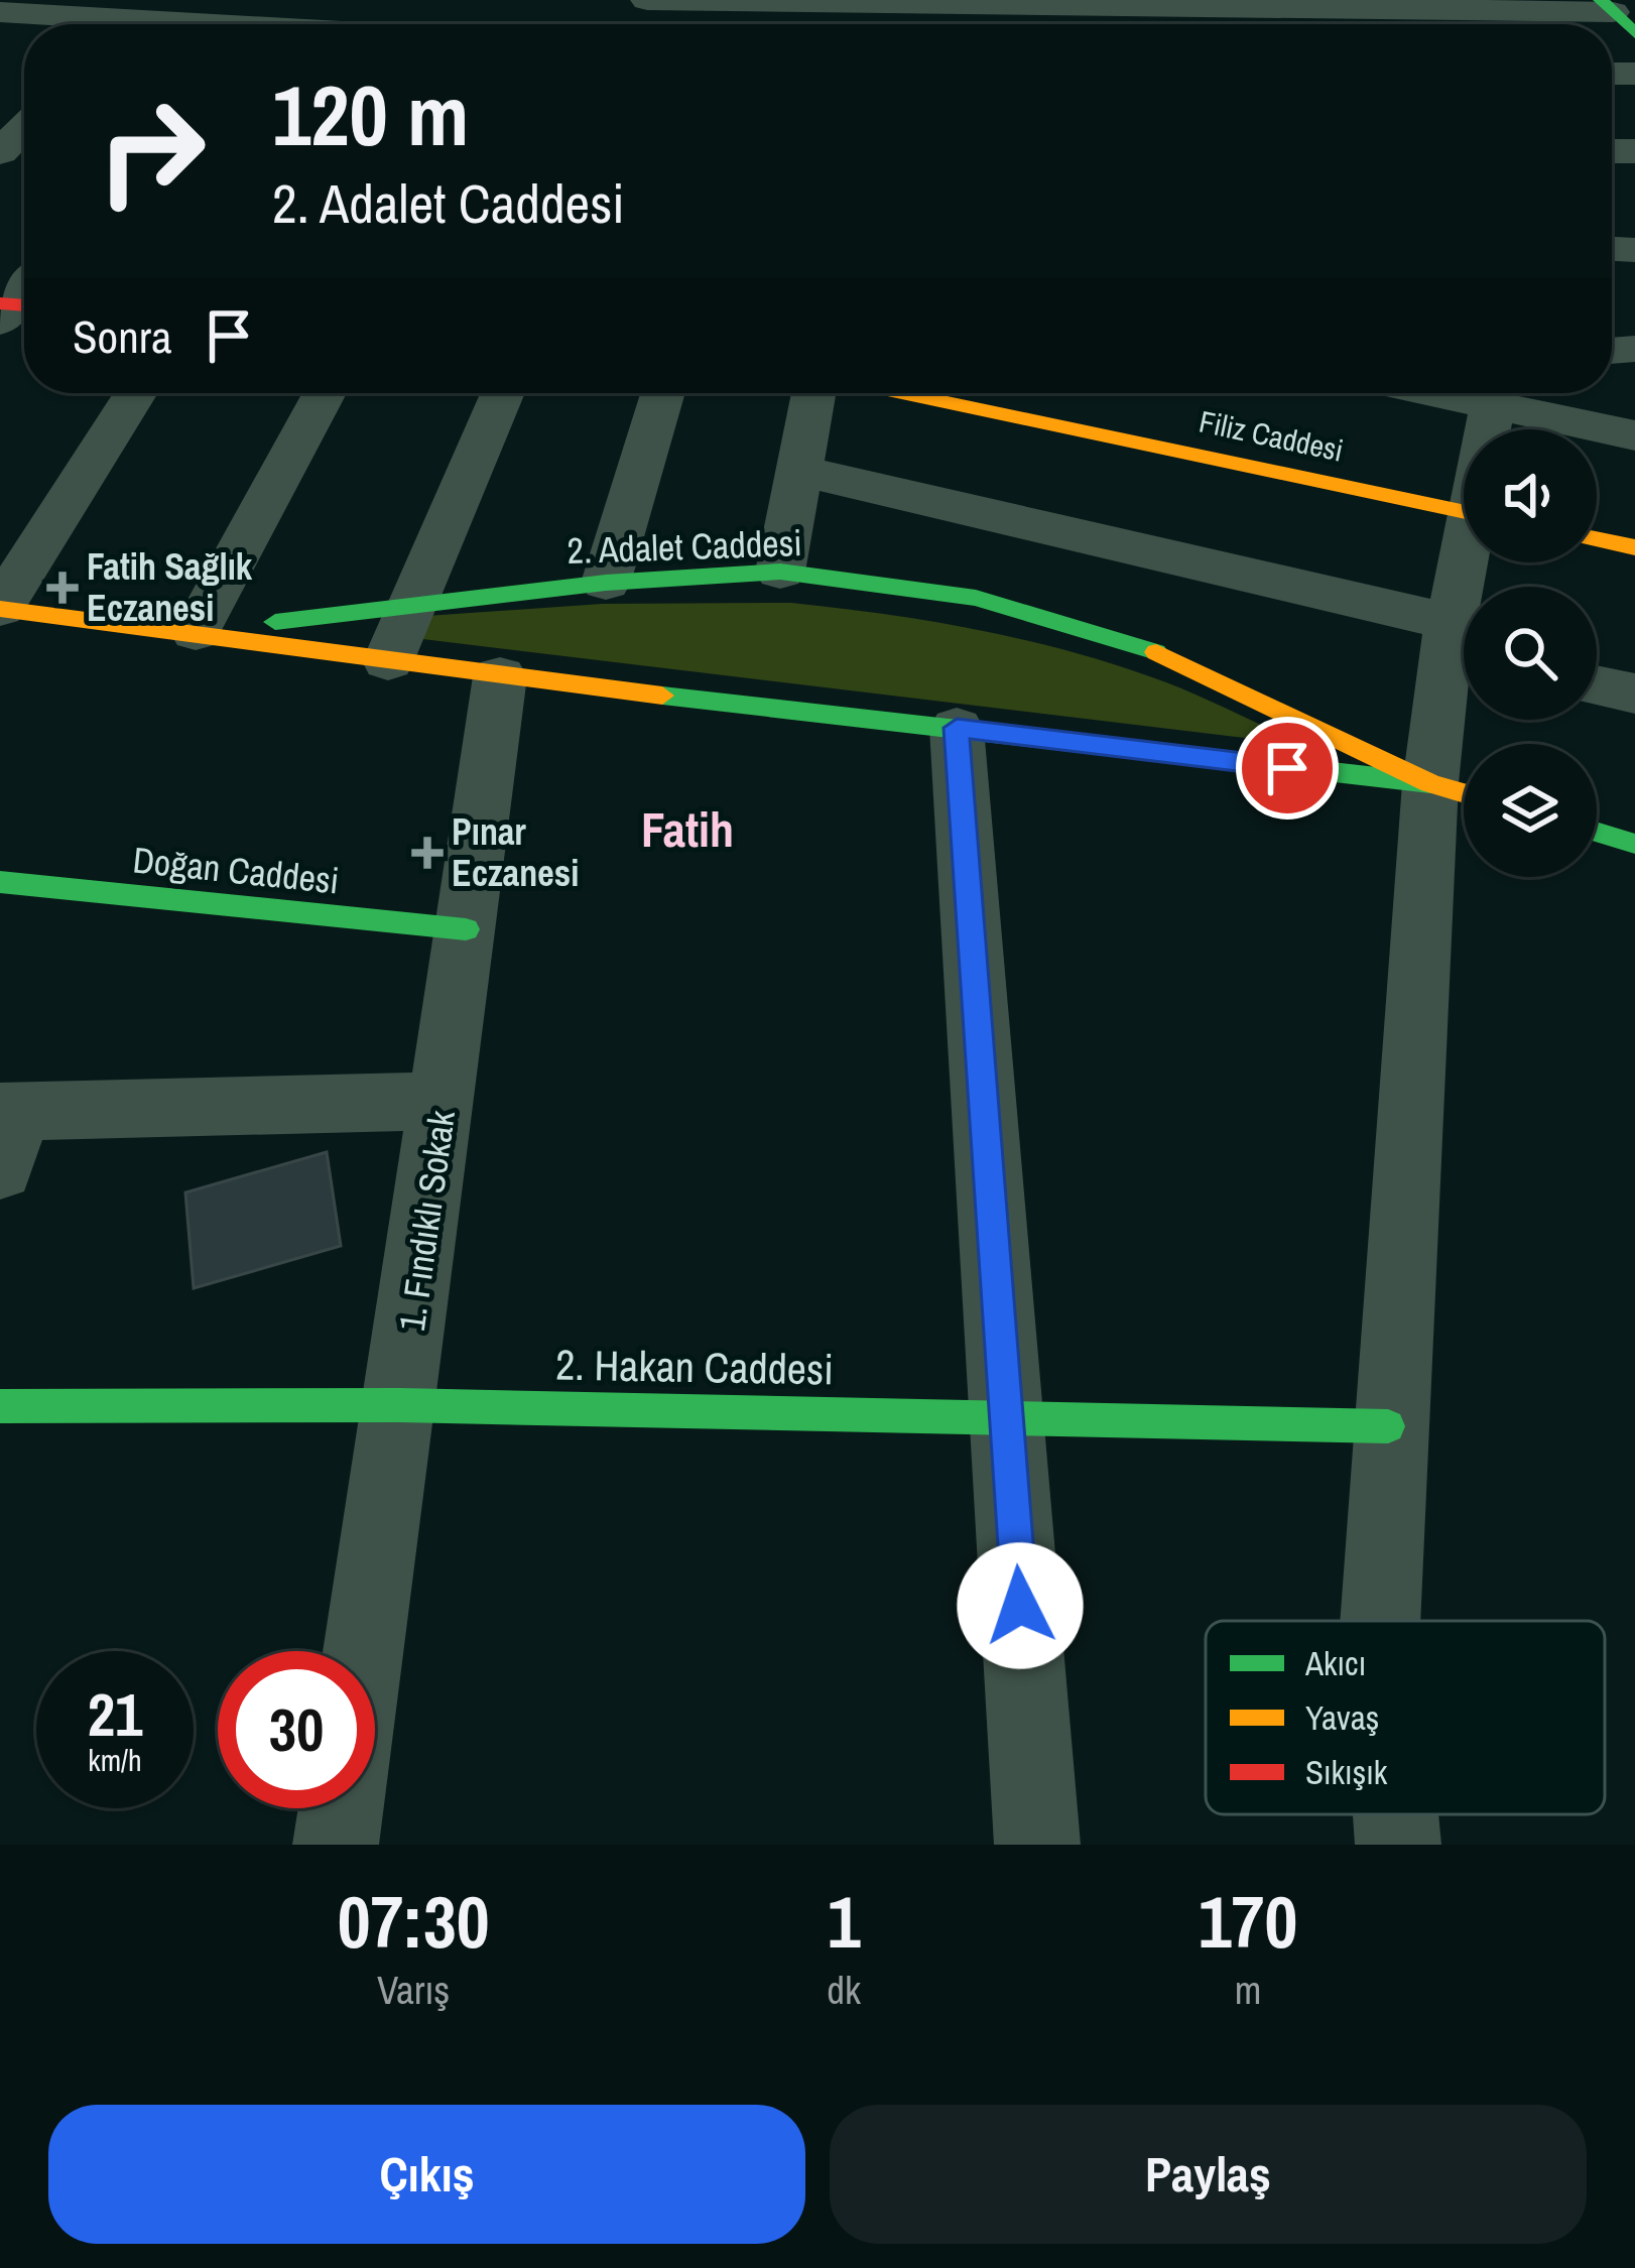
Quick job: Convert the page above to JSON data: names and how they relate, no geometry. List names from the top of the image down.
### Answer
{
  "streets": {
    "main road": [
      "Filiz Caddesi",
      "2. Adalet Caddesi",
      "Doğan Caddesi",
      "2. Hakan Caddesi"
    ],
    "street": ["1. Fındıklı Sokak"]
  },
  "crossings": [
    ["2. Adalet Caddesi", "1. Fındıklı Sokak"],
    ["Doğan Caddesi", "1. Fındıklı Sokak"],
    ["1. Fındıklı Sokak", "2. Hakan Caddesi"]
  ],
  "districts": ["Fatih"],
  "places": {
    "health": ["Fatih Sağlık Eczanesi", "Pınar Eczanesi"]
  },
  "legend": ["Akıcı", "Yavaş", "Sıkışık"],
  "page": {
    "turn": ["120 m", "2. Adalet Caddesi"],
    "then": "Sonra",
    "speed": "21 km/h",
    "limit": "30",
    "eta": [
      "07:30",
      "Varış",
      "1",
      "dk",
      "170",
      "m"
    ],
    "buttons": ["Çıkış", "Paylaş"]
  }
}
